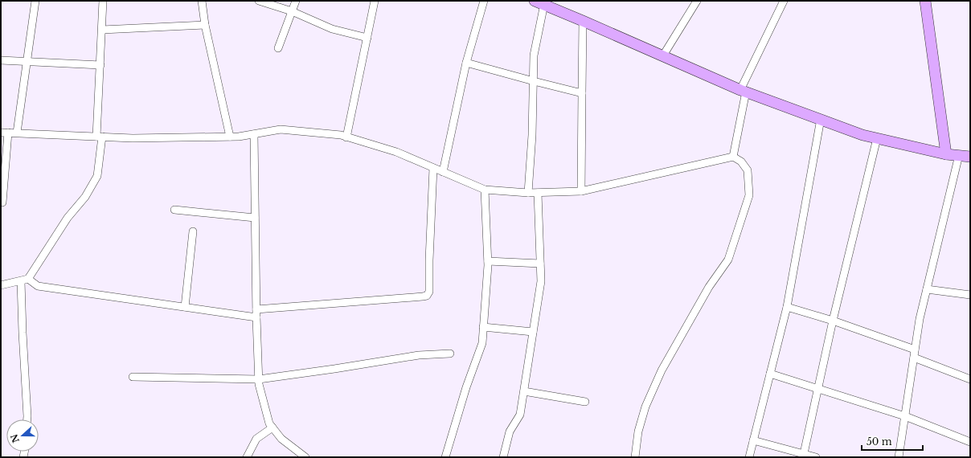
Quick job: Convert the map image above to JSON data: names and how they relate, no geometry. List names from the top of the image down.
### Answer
{
  "scale_bar": "50 m",
  "north": "left"
}
